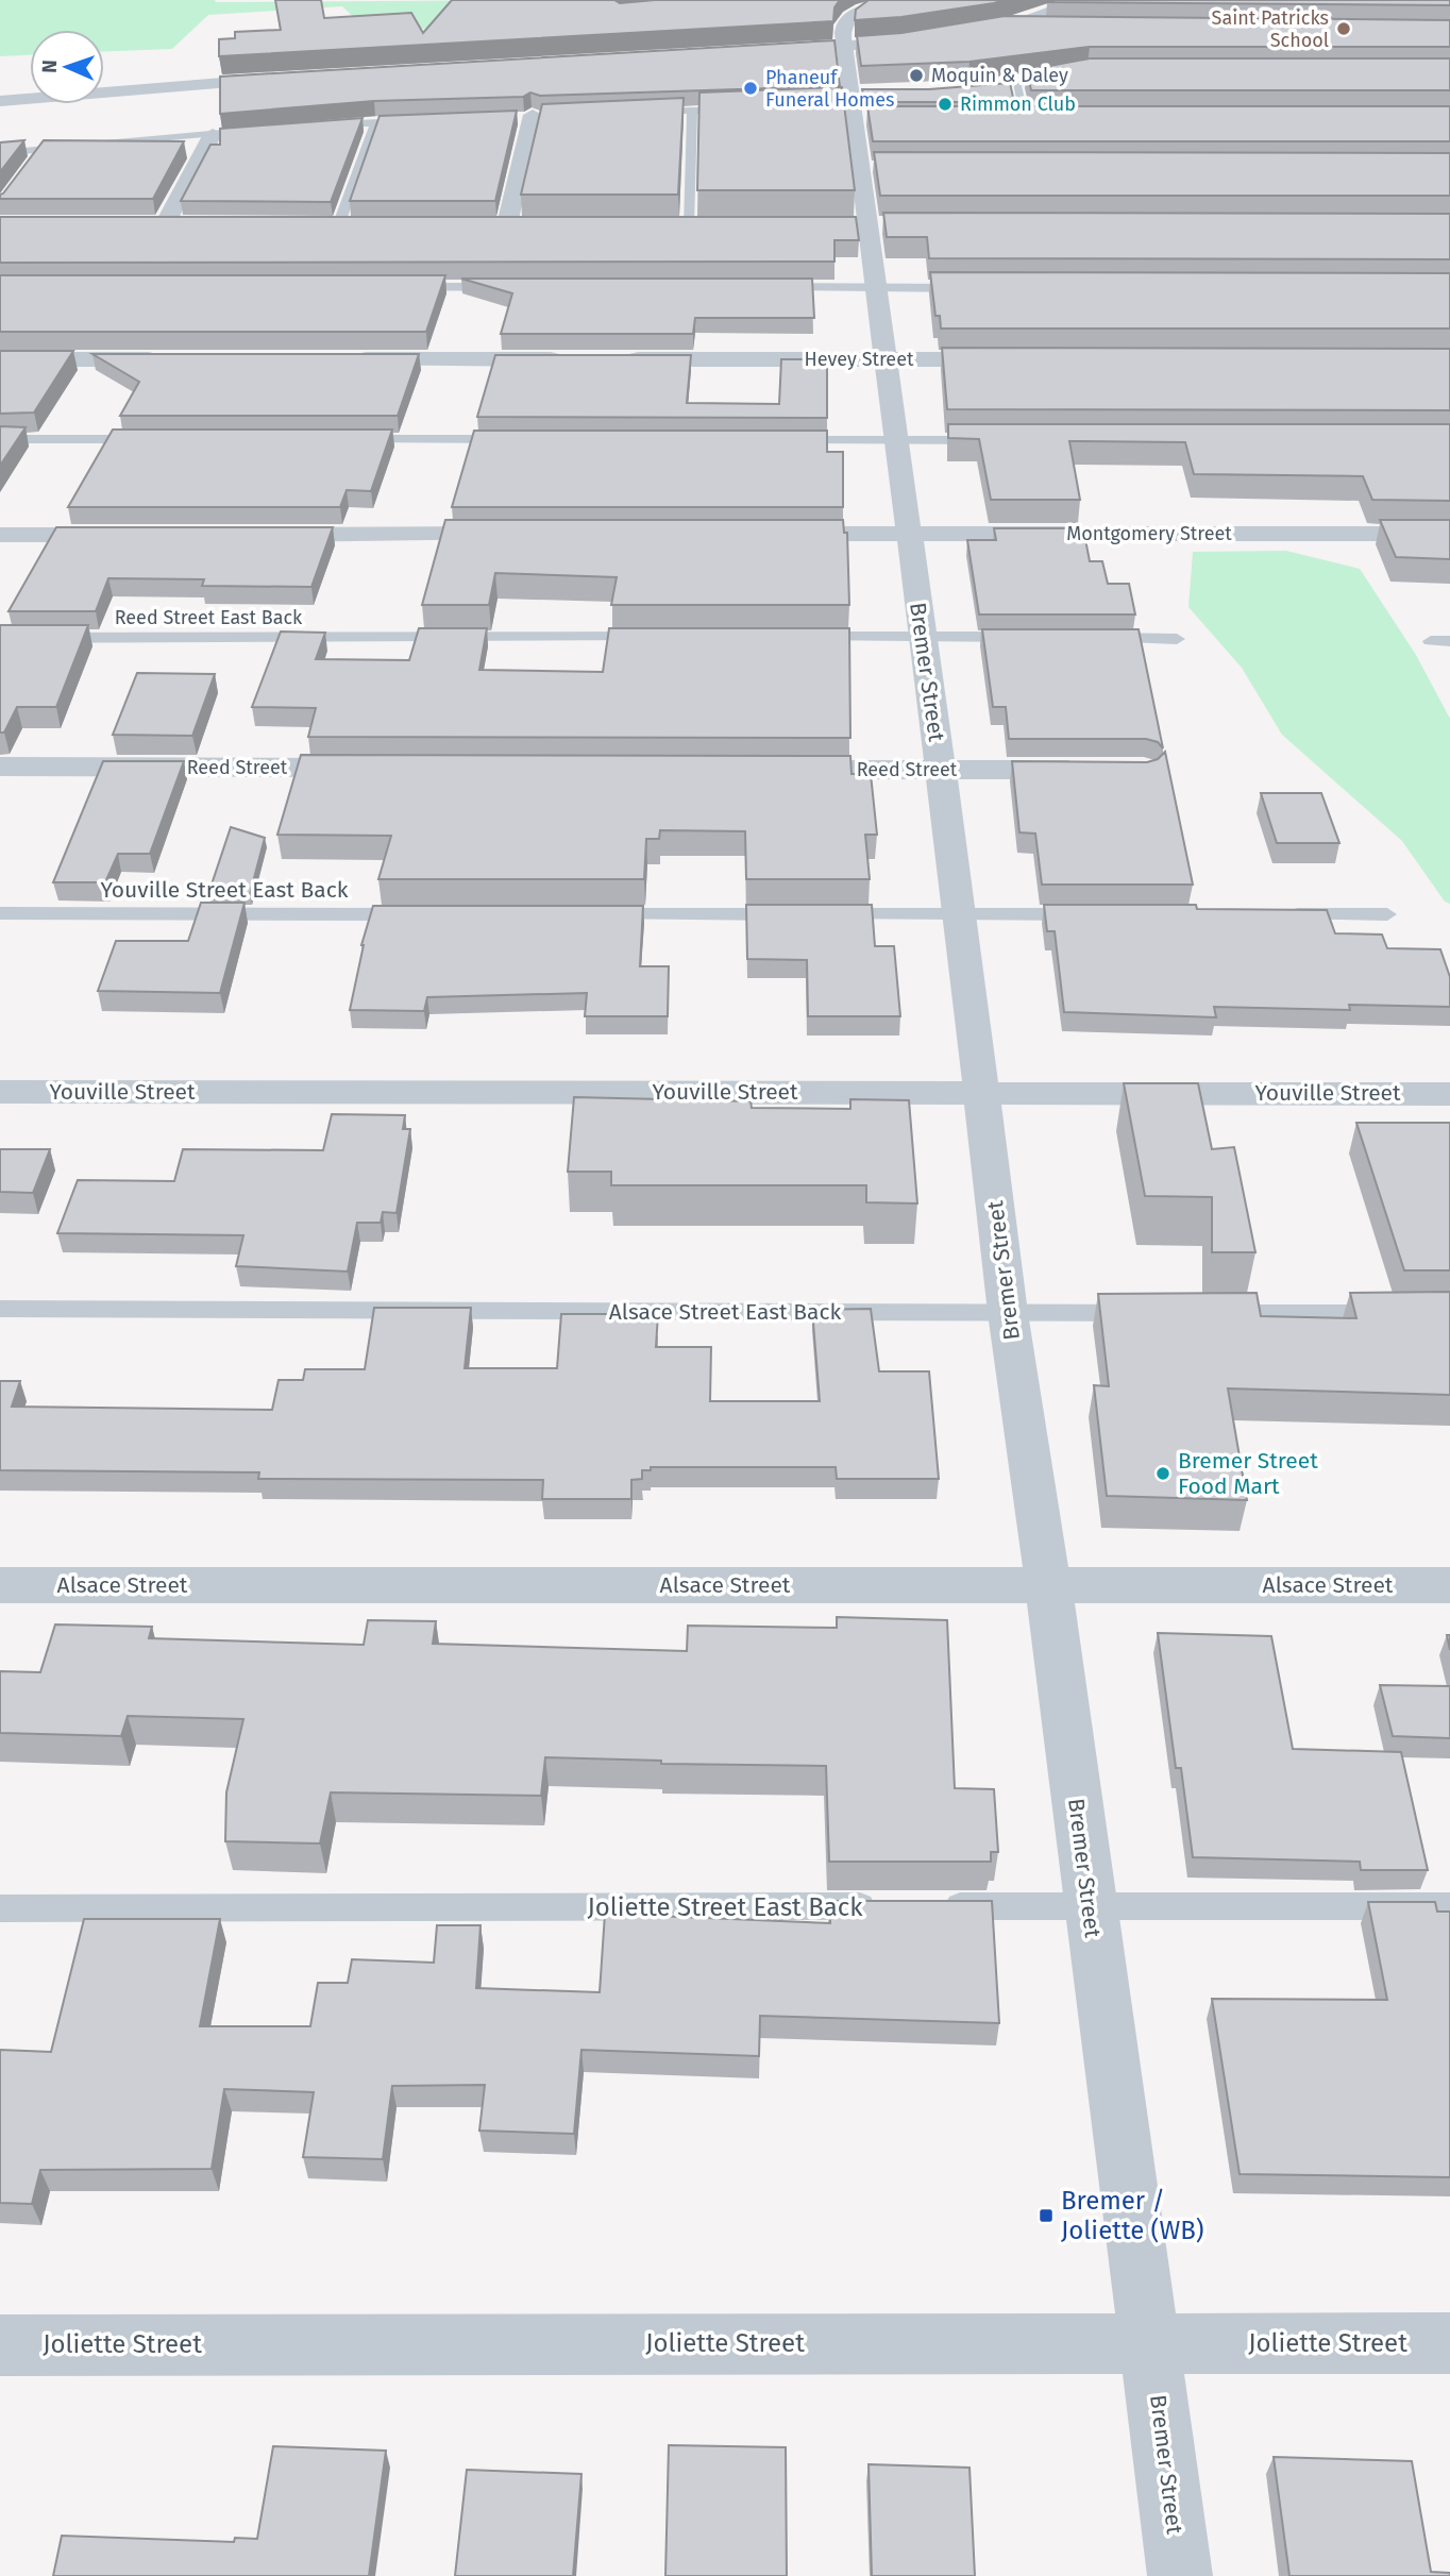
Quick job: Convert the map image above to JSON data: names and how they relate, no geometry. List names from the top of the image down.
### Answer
{
  "streets": {
    "street": [
      "Hevey Street",
      "Montgomery Street",
      "Bremer Street",
      "Reed Street",
      "Youville Street",
      "Alsace Street",
      "Joliette Street"
    ],
    "lane": [
      "Reed Street East Back",
      "Youville Street East Back",
      "Alsace Street East Back",
      "Joliette Street East Back"
    ]
  },
  "crossings": [
    ["Hevey Street", "Bremer Street"],
    ["Montgomery Street", "Bremer Street"],
    ["Bremer Street", "Reed Street"],
    ["Bremer Street", "Youville Street"],
    ["Bremer Street", "Alsace Street East Back"],
    ["Bremer Street", "Alsace Street"],
    ["Bremer Street", "Joliette Street East Back"],
    ["Bremer Street", "Joliette Street"]
  ],
  "places": {
    "other": [
      "Saint Patricks School",
      "Moquin & Daley",
      "Phaneuf Funeral Homes",
      "Rimmon Club",
      "Bremer Street Food Mart"
    ],
    "transit": ["Bremer / Joliette (WB)"]
  },
  "north": "left"
}
